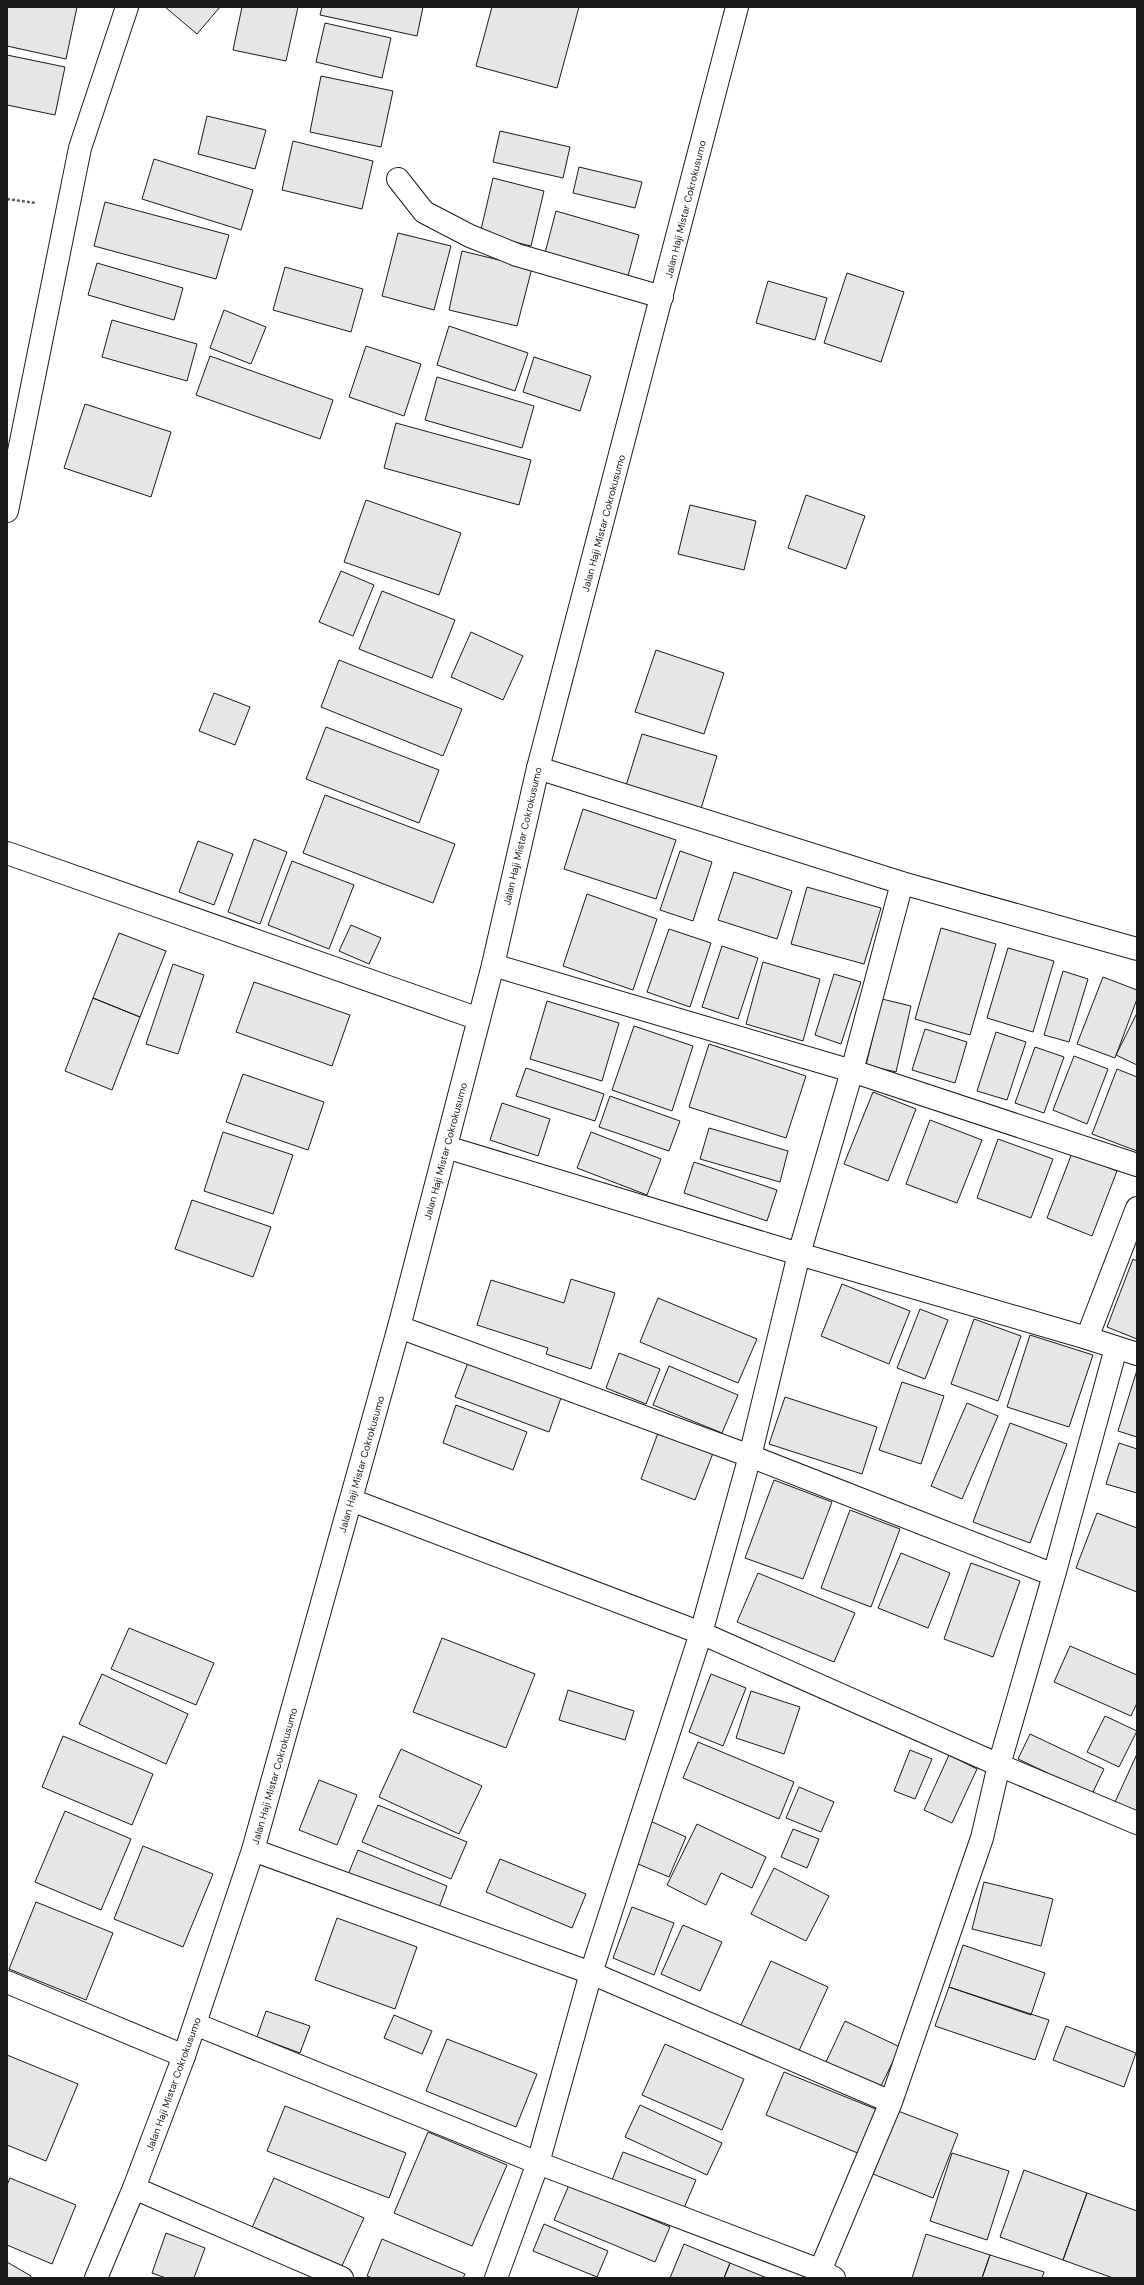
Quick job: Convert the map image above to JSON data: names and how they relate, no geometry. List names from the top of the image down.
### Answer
{
  "streets": {
    "street": ["Jalan Haji Mistar Cokrokusumo"]
  }
}
